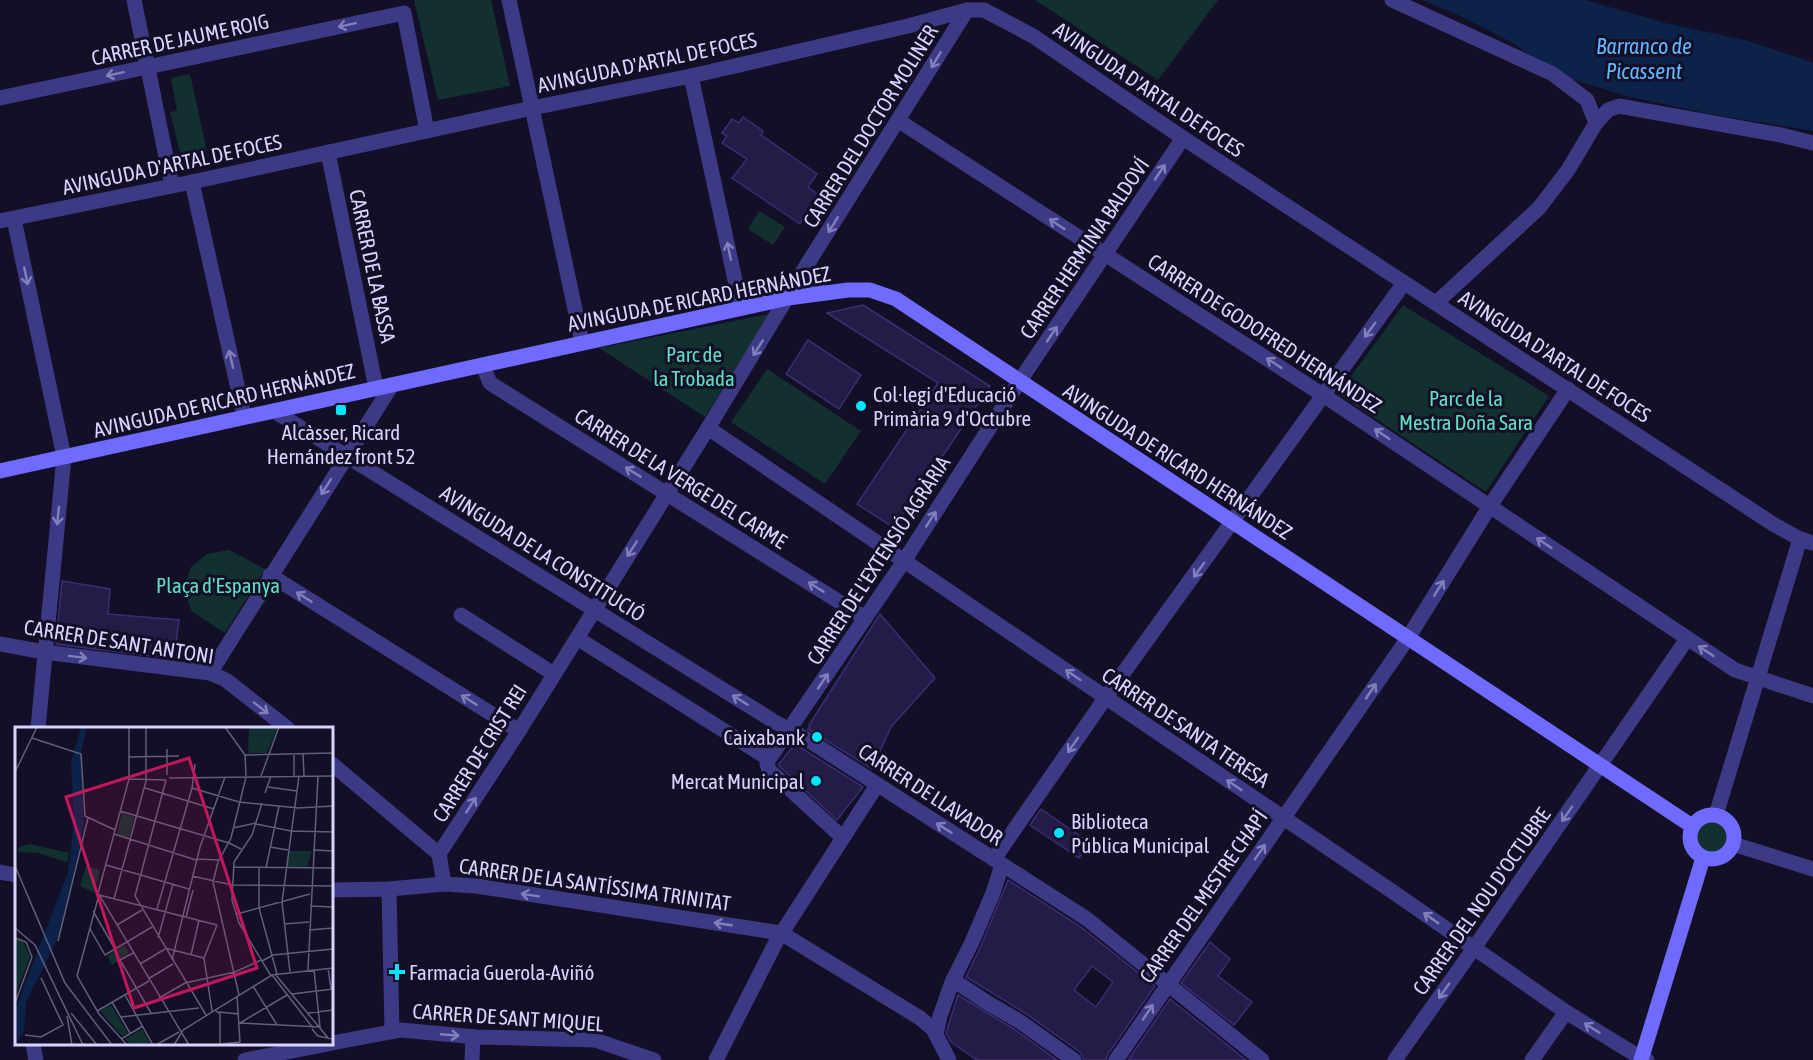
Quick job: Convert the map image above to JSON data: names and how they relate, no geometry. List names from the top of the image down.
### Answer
{
  "streets": {
    "street": [
      "CARRER DE JAUME ROIG",
      "AVINGUDA D'ARTAL DE FOCES",
      "CARRER DEL DOCTOR MOLINER",
      "CARRER HERMINIA BALDOVÍ",
      "CARRER DE LA BASSA",
      "AVINGUDA DE RICARD HERNÁNDEZ",
      "CARRER DE GODOFRED HERNÁNDEZ",
      "CARRER DE LA VERGE DEL CARME",
      "AVINGUDA DE LA CONSTITUCIÓ",
      "CARRER DE L'EXTENSIÓ AGRÀRIA",
      "CARRER DE SANT ANTONI",
      "CARRER DE SANTA TERESA",
      "CARRER DE CRIST REI",
      "CARRER DE LLAVADOR",
      "CARRER DE LA SANTÍSSIMA TRINITAT",
      "CARRER DEL MESTRE CHAPÍ",
      "CARRER DEL NOU D'OCTUBRE",
      "CARRER DE SANT MIQUEL"
    ]
  },
  "crossings": [
    ["CARRER DE JAUME ROIG", "AVINGUDA D'ARTAL DE FOCES"],
    ["AVINGUDA D'ARTAL DE FOCES", "CARRER DEL DOCTOR MOLINER"],
    ["AVINGUDA D'ARTAL DE FOCES", "CARRER HERMINIA BALDOVÍ"],
    ["AVINGUDA D'ARTAL DE FOCES", "CARRER DE LA BASSA"],
    ["AVINGUDA D'ARTAL DE FOCES", "CARRER DEL MESTRE CHAPÍ"],
    ["CARRER DEL DOCTOR MOLINER", "AVINGUDA DE RICARD HERNÁNDEZ"],
    ["CARRER DEL DOCTOR MOLINER", "CARRER DE GODOFRED HERNÁNDEZ"],
    ["CARRER DEL DOCTOR MOLINER", "CARRER DE CRIST REI"],
    ["CARRER HERMINIA BALDOVÍ", "AVINGUDA DE RICARD HERNÁNDEZ"],
    ["CARRER HERMINIA BALDOVÍ", "CARRER DE GODOFRED HERNÁNDEZ"],
    ["CARRER HERMINIA BALDOVÍ", "CARRER DE L'EXTENSIÓ AGRÀRIA"],
    ["CARRER DE LA BASSA", "AVINGUDA DE RICARD HERNÁNDEZ"],
    ["AVINGUDA DE RICARD HERNÁNDEZ", "CARRER DE LA VERGE DEL CARME"],
    ["AVINGUDA DE RICARD HERNÁNDEZ", "AVINGUDA DE LA CONSTITUCIÓ"],
    ["AVINGUDA DE RICARD HERNÁNDEZ", "CARRER DE L'EXTENSIÓ AGRÀRIA"],
    ["AVINGUDA DE RICARD HERNÁNDEZ", "CARRER DE CRIST REI"],
    ["AVINGUDA DE RICARD HERNÁNDEZ", "CARRER DEL MESTRE CHAPÍ"],
    ["AVINGUDA DE RICARD HERNÁNDEZ", "CARRER DEL NOU D'OCTUBRE"],
    ["CARRER DE GODOFRED HERNÁNDEZ", "CARRER DEL MESTRE CHAPÍ"],
    ["CARRER DE GODOFRED HERNÁNDEZ", "CARRER DEL NOU D'OCTUBRE"],
    ["CARRER DE LA VERGE DEL CARME", "CARRER DE L'EXTENSIÓ AGRÀRIA"],
    ["CARRER DE LA VERGE DEL CARME", "CARRER DE CRIST REI"],
    ["AVINGUDA DE LA CONSTITUCIÓ", "CARRER DE L'EXTENSIÓ AGRÀRIA"],
    ["AVINGUDA DE LA CONSTITUCIÓ", "CARRER DE CRIST REI"],
    ["AVINGUDA DE LA CONSTITUCIÓ", "CARRER DE LLAVADOR"],
    ["CARRER DE L'EXTENSIÓ AGRÀRIA", "CARRER DE SANTA TERESA"],
    ["CARRER DE L'EXTENSIÓ AGRÀRIA", "CARRER DE LLAVADOR"],
    ["CARRER DE SANTA TERESA", "CARRER DE CRIST REI"],
    ["CARRER DE SANTA TERESA", "CARRER DEL MESTRE CHAPÍ"],
    ["CARRER DE SANTA TERESA", "CARRER DEL NOU D'OCTUBRE"],
    ["CARRER DE LLAVADOR", "CARRER DEL MESTRE CHAPÍ"]
  ],
  "one_way": [
    "CARRER DE JAUME ROIG",
    "CARRER DEL DOCTOR MOLINER",
    "CARRER HERMINIA BALDOVÍ",
    "CARRER DE GODOFRED HERNÁNDEZ",
    "CARRER DE LA VERGE DEL CARME",
    "CARRER DE L'EXTENSIÓ AGRÀRIA",
    "CARRER DE SANTA TERESA",
    "CARRER DE LA SANTÍSSIMA TRINITAT",
    "CARRER DEL MESTRE CHAPÍ",
    "CARRER DEL NOU D'OCTUBRE"
  ],
  "water": ["Barranco de Picassent"],
  "parks": ["Parc de la Trobada", "Parc de la Mestra Doña Sara", "Plaça d'Espanya"],
  "places": {
    "other": [
      "Col·legi d'Educació Primària 9 d'Octubre",
      "Caixabank",
      "Mercat Municipal",
      "Biblioteca Pública Municipal"
    ],
    "transit": ["Alcàsser, Ricard Hernández front 52"],
    "health": ["Farmacia Guerola-Aviñó"]
  }
}
